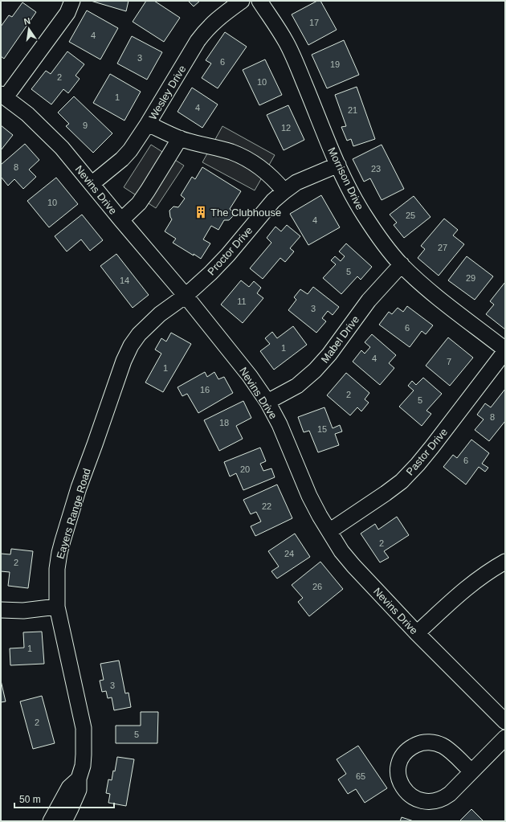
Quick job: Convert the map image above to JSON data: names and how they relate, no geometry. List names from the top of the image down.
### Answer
{
  "streets": {
    "street": [
      "Wesley Drive",
      "Morrison Drive",
      "Nevins Drive",
      "Proctor Drive",
      "Mabel Drive",
      "Pastor Drive",
      "Eayers Range Road"
    ]
  },
  "crossings": [
    ["Wesley Drive", "Nevins Drive"],
    ["Morrison Drive", "Proctor Drive"],
    ["Morrison Drive", "Mabel Drive"],
    ["Morrison Drive", "Pastor Drive"],
    ["Nevins Drive", "Proctor Drive"],
    ["Nevins Drive", "Mabel Drive"],
    ["Nevins Drive", "Pastor Drive"],
    ["Nevins Drive", "Eayers Range Road"],
    ["Proctor Drive", "Eayers Range Road"]
  ],
  "places": {
    "building": ["The Clubhouse"]
  },
  "house_numbers": [
    "17",
    "4",
    "3",
    "6",
    "19",
    "2",
    "10",
    "1",
    "4",
    "21",
    "9",
    "12",
    "8",
    "23",
    "10",
    "25",
    "4",
    "27",
    "5",
    "29",
    "14",
    "11",
    "3",
    "6",
    "1",
    "4",
    "7",
    "1",
    "16",
    "2",
    "5",
    "8",
    "18",
    "15",
    "6",
    "20",
    "22",
    "2",
    "24",
    "2",
    "26",
    "1",
    "3",
    "2",
    "5",
    "65"
  ],
  "scale_bar": "50 m",
  "north": "top"
}
